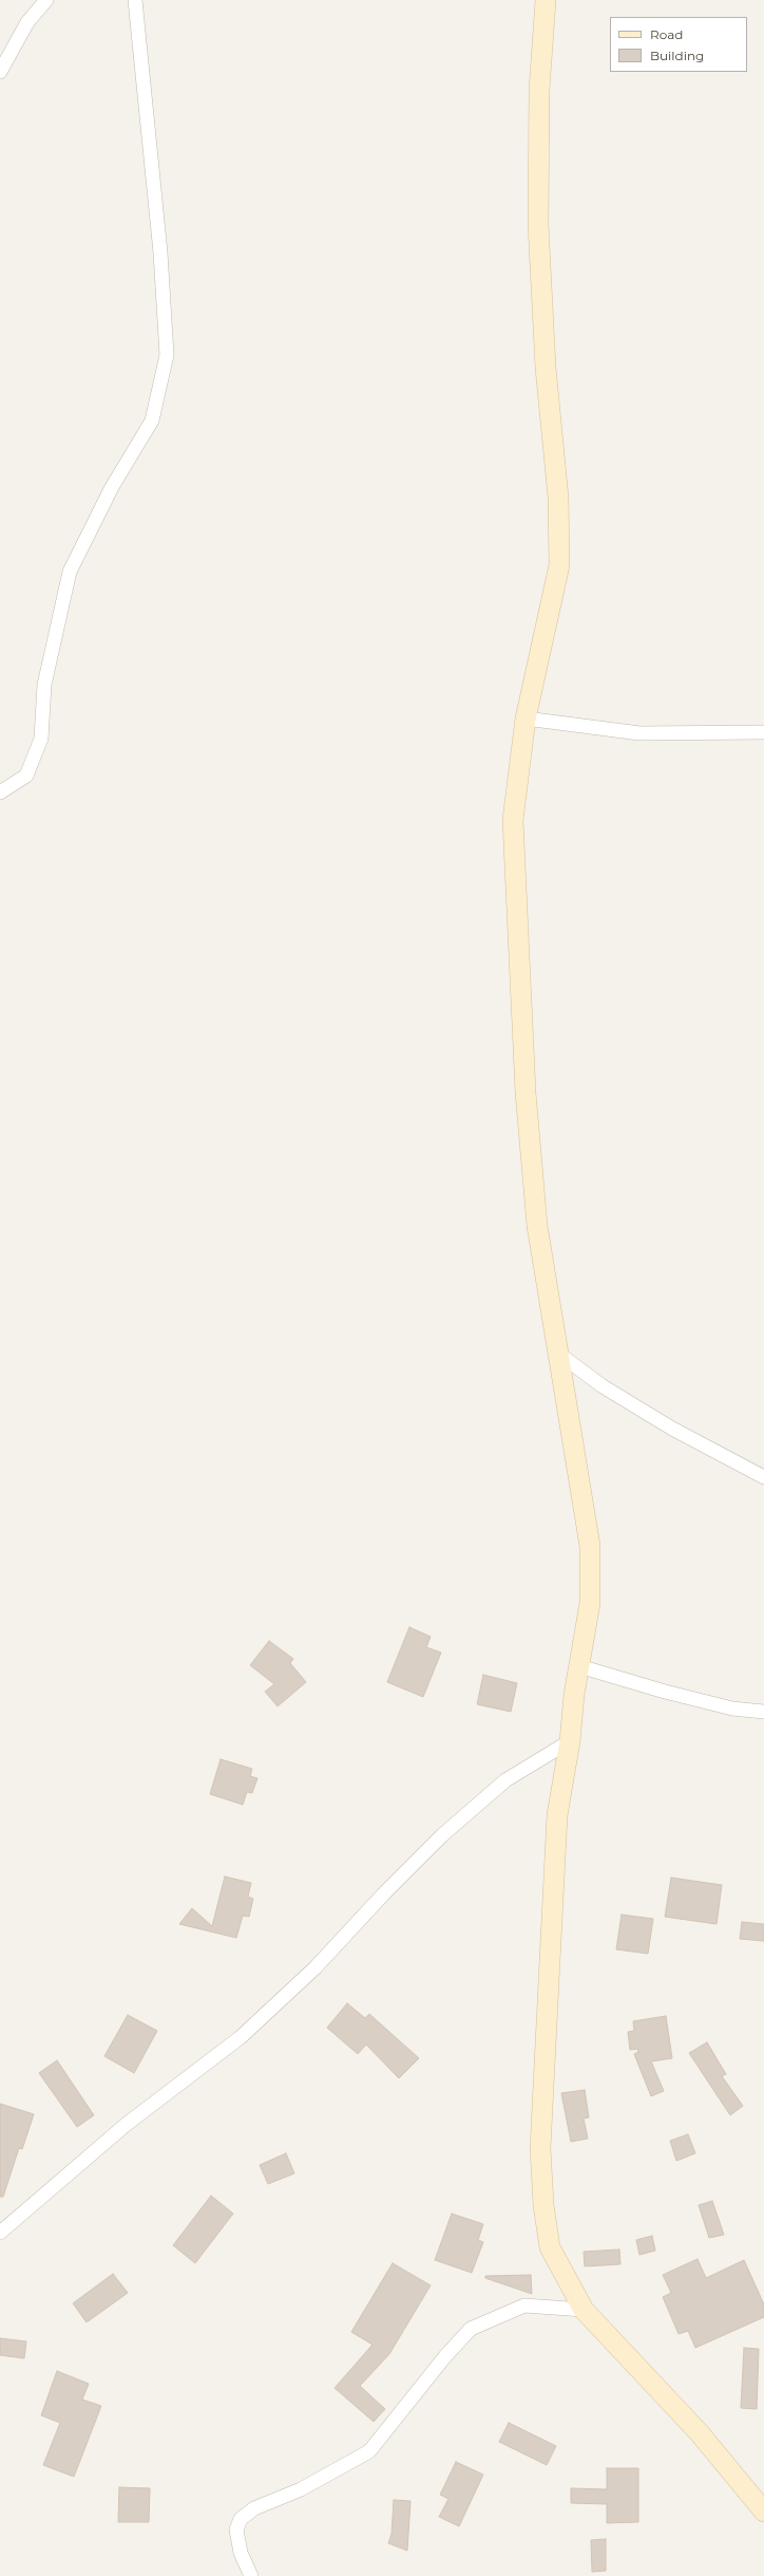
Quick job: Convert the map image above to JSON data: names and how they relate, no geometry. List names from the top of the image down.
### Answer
{
  "legend": ["Road", "Building"]
}
